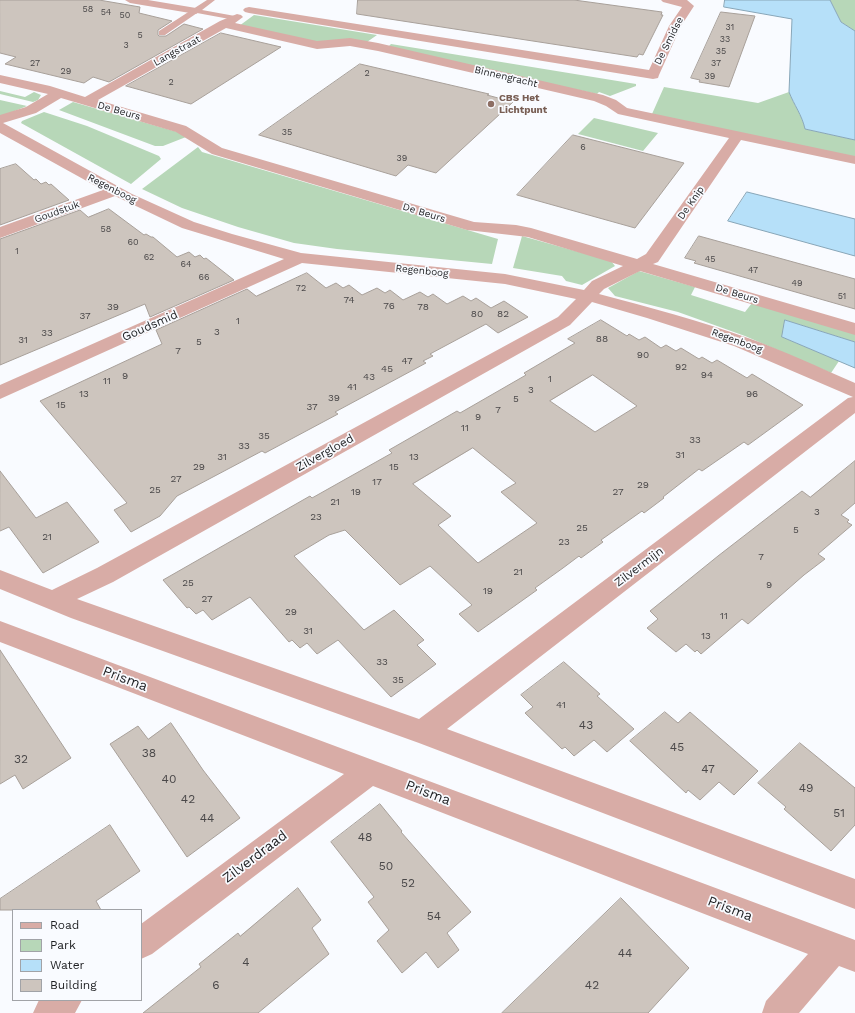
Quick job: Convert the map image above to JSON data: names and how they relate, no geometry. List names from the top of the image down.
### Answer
{
  "streets": {
    "street": [
      "De Smidse",
      "Langstraat",
      "Binnengracht",
      "De Beurs",
      "Regenboog",
      "De Knip",
      "Goudstuk",
      "Goudsmid",
      "Zilvergloed",
      "Zilvermijn",
      "Prisma",
      "Zilverdraad"
    ]
  },
  "crossings": [
    ["De Smidse", "Binnengracht"],
    ["Langstraat", "Binnengracht"],
    ["Langstraat", "De Beurs"],
    ["Binnengracht", "De Knip"],
    ["De Beurs", "De Knip"],
    ["Regenboog", "De Knip"],
    ["Regenboog", "Goudstuk"],
    ["Regenboog", "Goudsmid"],
    ["Regenboog", "Zilvergloed"],
    ["De Knip", "Zilvergloed"],
    ["Prisma", "Zilverdraad"]
  ],
  "places": ["CBS Het Lichtpunt"],
  "house_numbers": [
    "58",
    "54",
    "50",
    "31",
    "5",
    "33",
    "3",
    "35",
    "27",
    "37",
    "29",
    "2",
    "39",
    "2",
    "35",
    "6",
    "39",
    "58",
    "60",
    "1",
    "62",
    "45",
    "64",
    "47",
    "66",
    "49",
    "72",
    "51",
    "74",
    "76",
    "39",
    "78",
    "80",
    "82",
    "37",
    "1",
    "3",
    "33",
    "88",
    "31",
    "5",
    "7",
    "90",
    "47",
    "92",
    "45",
    "94",
    "9",
    "43",
    "1",
    "11",
    "41",
    "3",
    "13",
    "96",
    "39",
    "5",
    "15",
    "37",
    "7",
    "9",
    "11",
    "35",
    "33",
    "33",
    "31",
    "31",
    "13",
    "29",
    "15",
    "27",
    "17",
    "29",
    "25",
    "19",
    "27",
    "21",
    "3",
    "23",
    "25",
    "5",
    "21",
    "23",
    "7",
    "21",
    "25",
    "9",
    "19",
    "27",
    "29",
    "11",
    "31",
    "13",
    "33",
    "35",
    "41",
    "43",
    "45",
    "38",
    "32",
    "47",
    "40",
    "49",
    "42",
    "51",
    "44",
    "48",
    "50",
    "52",
    "54",
    "44",
    "4",
    "6",
    "42"
  ],
  "legend": [
    "Road",
    "Park",
    "Water",
    "Building"
  ]
}
